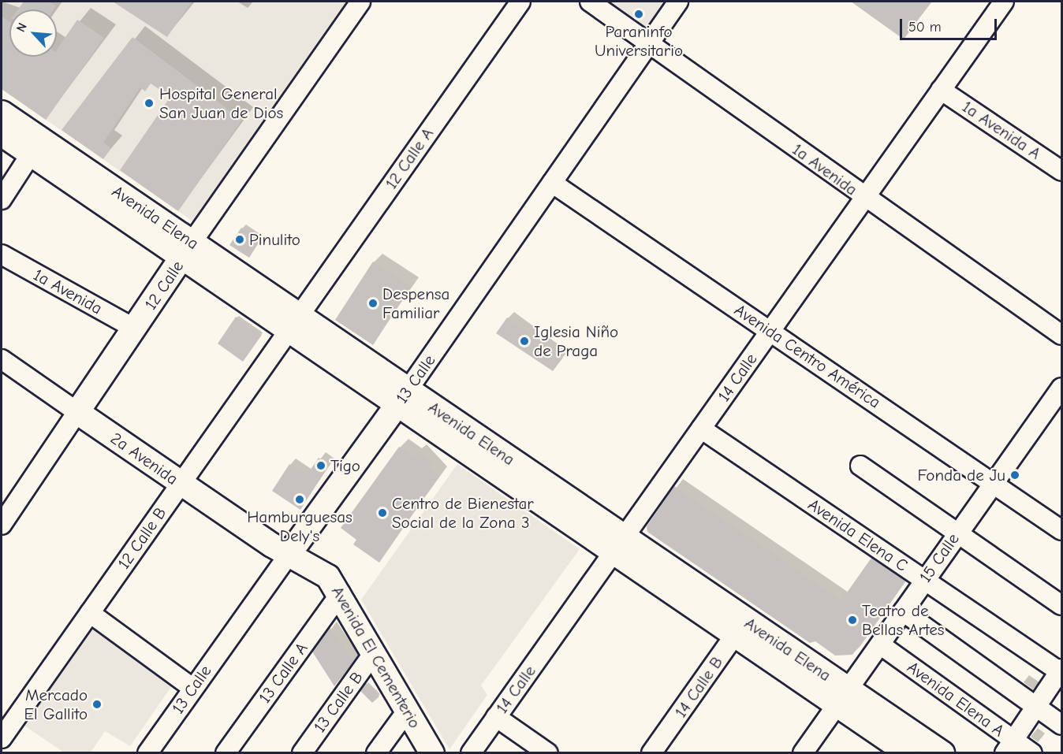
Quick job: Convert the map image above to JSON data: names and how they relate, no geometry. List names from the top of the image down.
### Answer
{
  "streets": {
    "main road": [
      "Avenida Elena",
      "12 Calle",
      "13 Calle",
      "2a Avenida",
      "Avenida El Cementerio"
    ],
    "street": [
      "1a Avenida A",
      "12 Calle A",
      "1a Avenida",
      "Avenida Centro América",
      "14 Calle",
      "Avenida Elena C",
      "12 Calle B",
      "15 Calle",
      "13 Calle A",
      "14 Calle B",
      "Avenida Elena A",
      "13 Calle B"
    ]
  },
  "crossings": [
    ["1a Avenida A", "14 Calle"],
    ["12 Calle A", "Avenida Elena"],
    ["12 Calle A", "12 Calle B"],
    ["1a Avenida", "12 Calle"],
    ["1a Avenida", "14 Calle"],
    ["1a Avenida", "13 Calle"],
    ["Avenida Elena", "12 Calle"],
    ["Avenida Elena", "14 Calle"],
    ["Avenida Elena", "13 Calle"],
    ["Avenida Elena", "12 Calle B"],
    ["Avenida Elena", "15 Calle"],
    ["Avenida Elena", "14 Calle B"],
    ["12 Calle", "2a Avenida"],
    ["Avenida Centro América", "14 Calle"],
    ["Avenida Centro América", "13 Calle"],
    ["Avenida Centro América", "15 Calle"],
    ["14 Calle", "Avenida Elena C"],
    ["13 Calle", "2a Avenida"],
    ["13 Calle", "Avenida El Cementerio"],
    ["2a Avenida", "12 Calle B"],
    ["2a Avenida", "Avenida El Cementerio"],
    ["Avenida Elena C", "15 Calle"],
    ["15 Calle", "Avenida Elena A"],
    ["Avenida El Cementerio", "13 Calle A"],
    ["Avenida El Cementerio", "13 Calle B"]
  ],
  "places": [
    "Paraninfo Universitario",
    "Hospital General San Juan de Dios",
    "Pinulito",
    "Despensa Familiar",
    "Iglesia Niño de Praga",
    "Tigo",
    "Fonda de Ju",
    "Hamburguesas Dely's",
    "Centro de Bienestar Social de la Zona 3",
    "Teatro de Bellas Artes",
    "Mercado El Gallito"
  ],
  "scale_bar": "50 m",
  "north": "top left"
}
